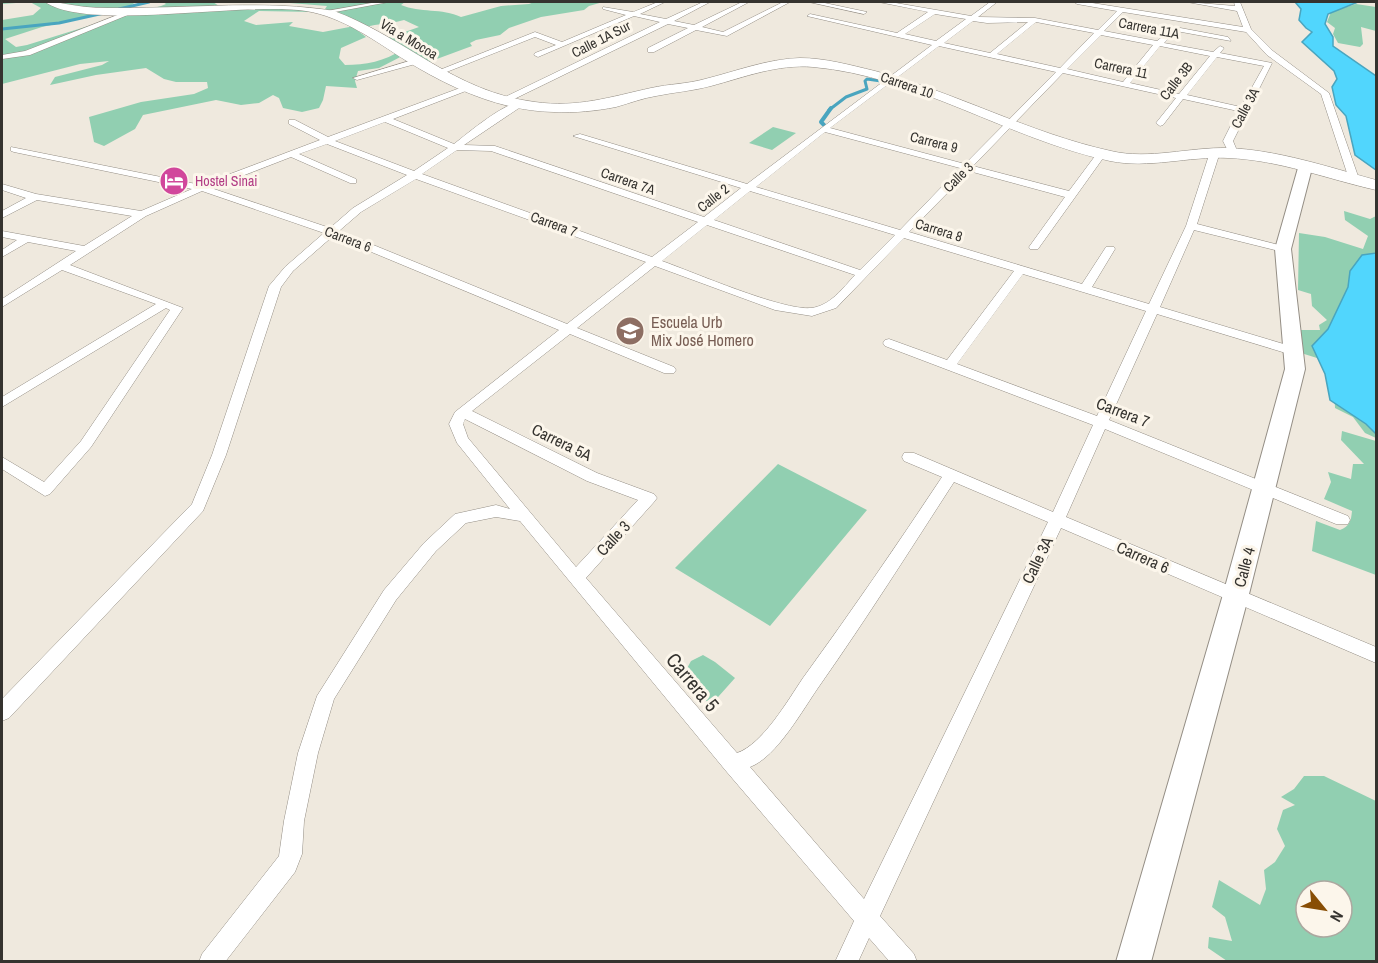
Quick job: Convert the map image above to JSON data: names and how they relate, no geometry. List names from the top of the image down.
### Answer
{
  "streets": {
    "main road": ["Vía a Mocoa", "Carrera 10", "Calle 4"],
    "street": [
      "Carrera 11A",
      "Calle 1A Sur",
      "Carrera 11",
      "Calle 3B",
      "Calle 3A",
      "Carrera 9",
      "Calle 3",
      "Carrera 7A",
      "Calle 2",
      "Carrera 7",
      "Carrera 8",
      "Carrera 6",
      "Carrera 5A",
      "Carrera 5"
    ]
  },
  "crossings": [
    ["Carrera 11A", "Calle 3B"],
    ["Carrera 11A", "Calle 3A"],
    ["Carrera 11A", "Calle 3"],
    ["Carrera 11A", "Calle 2"],
    ["Vía a Mocoa", "Carrera 10"],
    ["Calle 1A Sur", "Carrera 10"],
    ["Calle 1A Sur", "Carrera 7A"],
    ["Calle 1A Sur", "Carrera 7"],
    ["Calle 1A Sur", "Carrera 6"],
    ["Carrera 11", "Calle 3B"],
    ["Carrera 11", "Calle 3A"],
    ["Carrera 11", "Calle 3"],
    ["Carrera 11", "Calle 2"],
    ["Carrera 10", "Calle 3A"],
    ["Carrera 10", "Calle 3"],
    ["Carrera 10", "Calle 2"],
    ["Carrera 10", "Calle 4"],
    ["Calle 3A", "Carrera 7"],
    ["Calle 3A", "Carrera 8"],
    ["Calle 3A", "Carrera 6"],
    ["Calle 3A", "Carrera 5"],
    ["Carrera 9", "Calle 3"],
    ["Carrera 9", "Calle 2"],
    ["Calle 3", "Carrera 7A"],
    ["Calle 3", "Carrera 7"],
    ["Calle 3", "Carrera 8"],
    ["Calle 3", "Carrera 5A"],
    ["Calle 3", "Carrera 5"],
    ["Carrera 7A", "Calle 2"],
    ["Calle 2", "Carrera 7"],
    ["Calle 2", "Carrera 8"],
    ["Calle 2", "Carrera 6"],
    ["Calle 2", "Carrera 5A"],
    ["Calle 2", "Carrera 5"],
    ["Carrera 7", "Calle 4"],
    ["Carrera 8", "Calle 4"],
    ["Carrera 6", "Calle 4"],
    ["Carrera 5A", "Carrera 5"]
  ],
  "places": {
    "hotel": ["Hostel Sinai"],
    "school or university": ["Escuela Urb Mix José Homero"]
  },
  "north": "bottom right"
}
